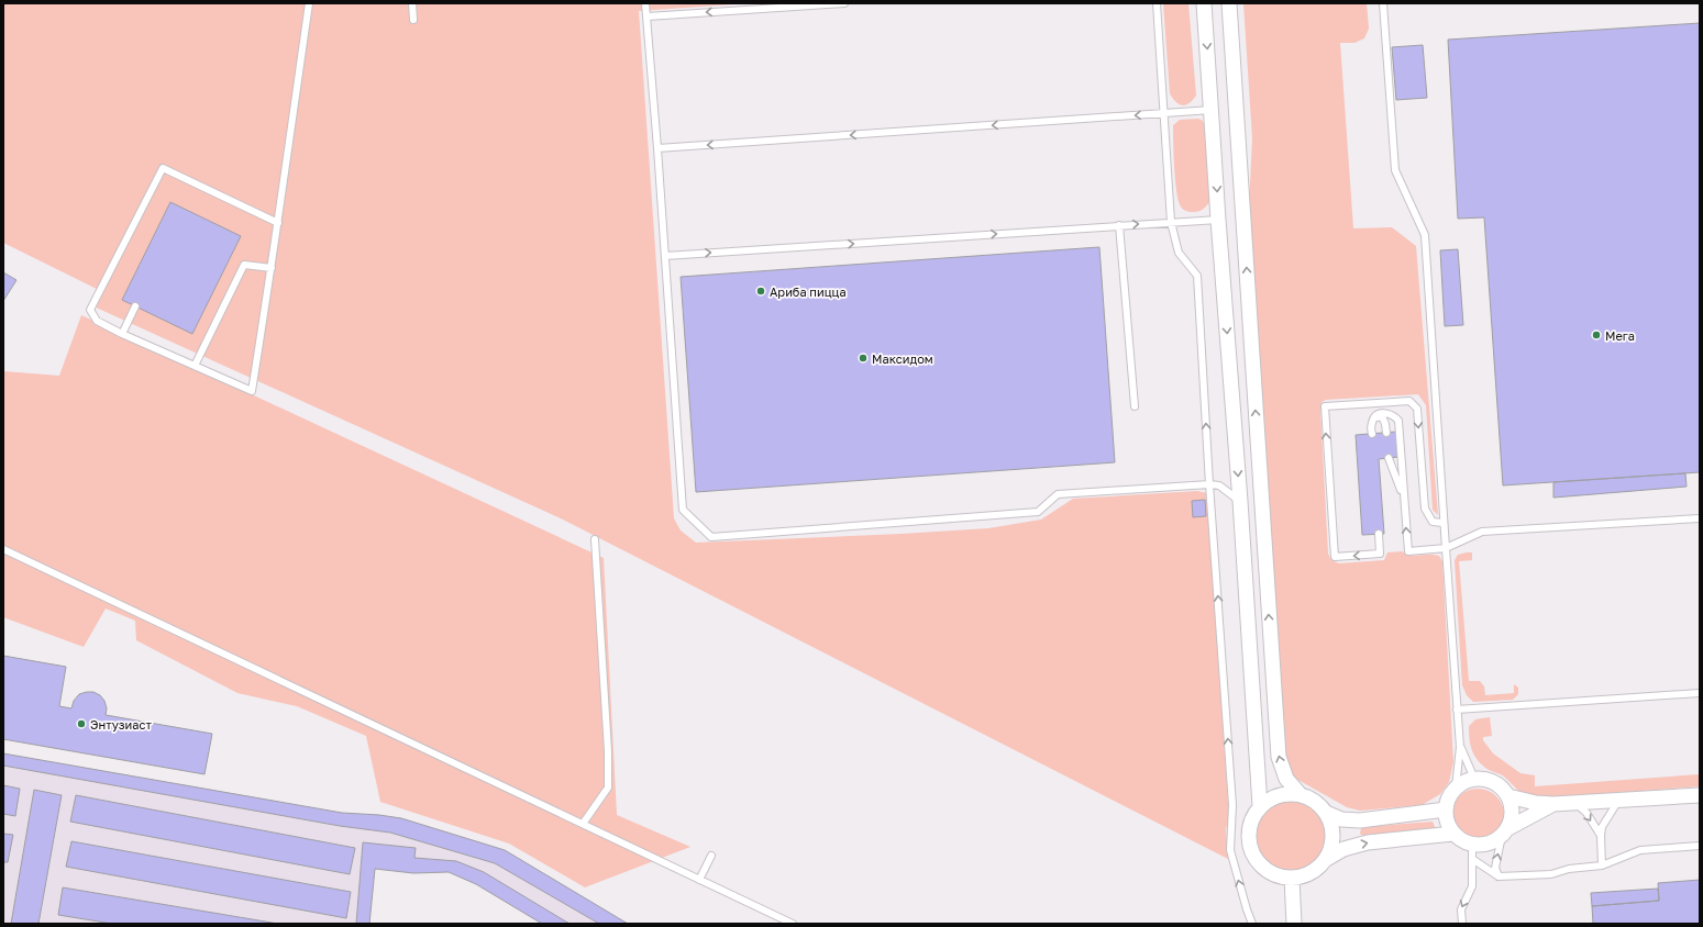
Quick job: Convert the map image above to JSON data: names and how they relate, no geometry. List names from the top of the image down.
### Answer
{
  "places": [
    "Ариба пицца",
    "Мега",
    "Максидом",
    "Энтузиаст"
  ]
}
